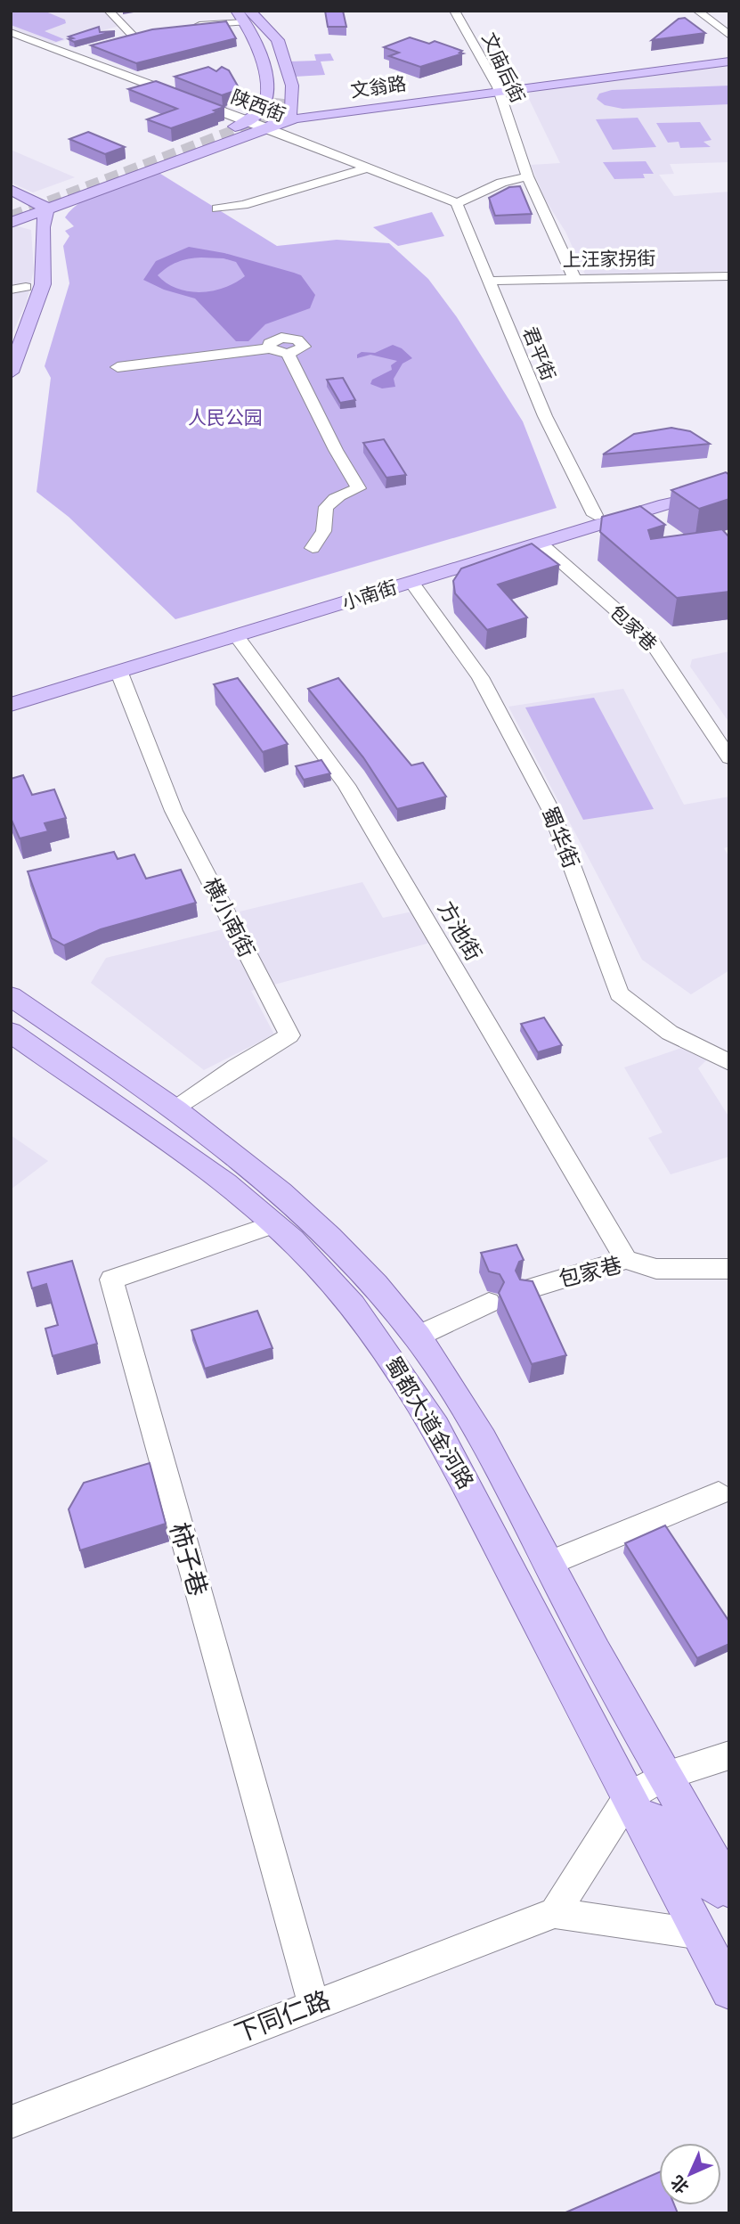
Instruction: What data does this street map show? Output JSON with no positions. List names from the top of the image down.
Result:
{
  "streets": {
    "main road": ["文翁路", "小南街", "蜀都大道金河路"],
    "street": [
      "文庙后街",
      "陕西街",
      "上汪家拐街",
      "君平街",
      "包家巷",
      "蜀华街",
      "横小南街",
      "方池街",
      "柿子巷",
      "下同仁路"
    ]
  },
  "crossings": [
    ["文庙后街", "文翁路"],
    ["文庙后街", "上汪家拐街"],
    ["文翁路", "陕西街"],
    ["陕西街", "君平街"],
    ["上汪家拐街", "君平街"],
    ["君平街", "小南街"],
    ["小南街", "包家巷"],
    ["小南街", "蜀华街"],
    ["小南街", "横小南街"],
    ["小南街", "方池街"],
    ["包家巷", "方池街"],
    ["横小南街", "蜀都大道金河路"],
    ["蜀都大道金河路", "柿子巷"],
    ["蜀都大道金河路", "下同仁路"],
    ["柿子巷", "下同仁路"]
  ],
  "parks": ["人民公园"],
  "north": "bottom left"
}
